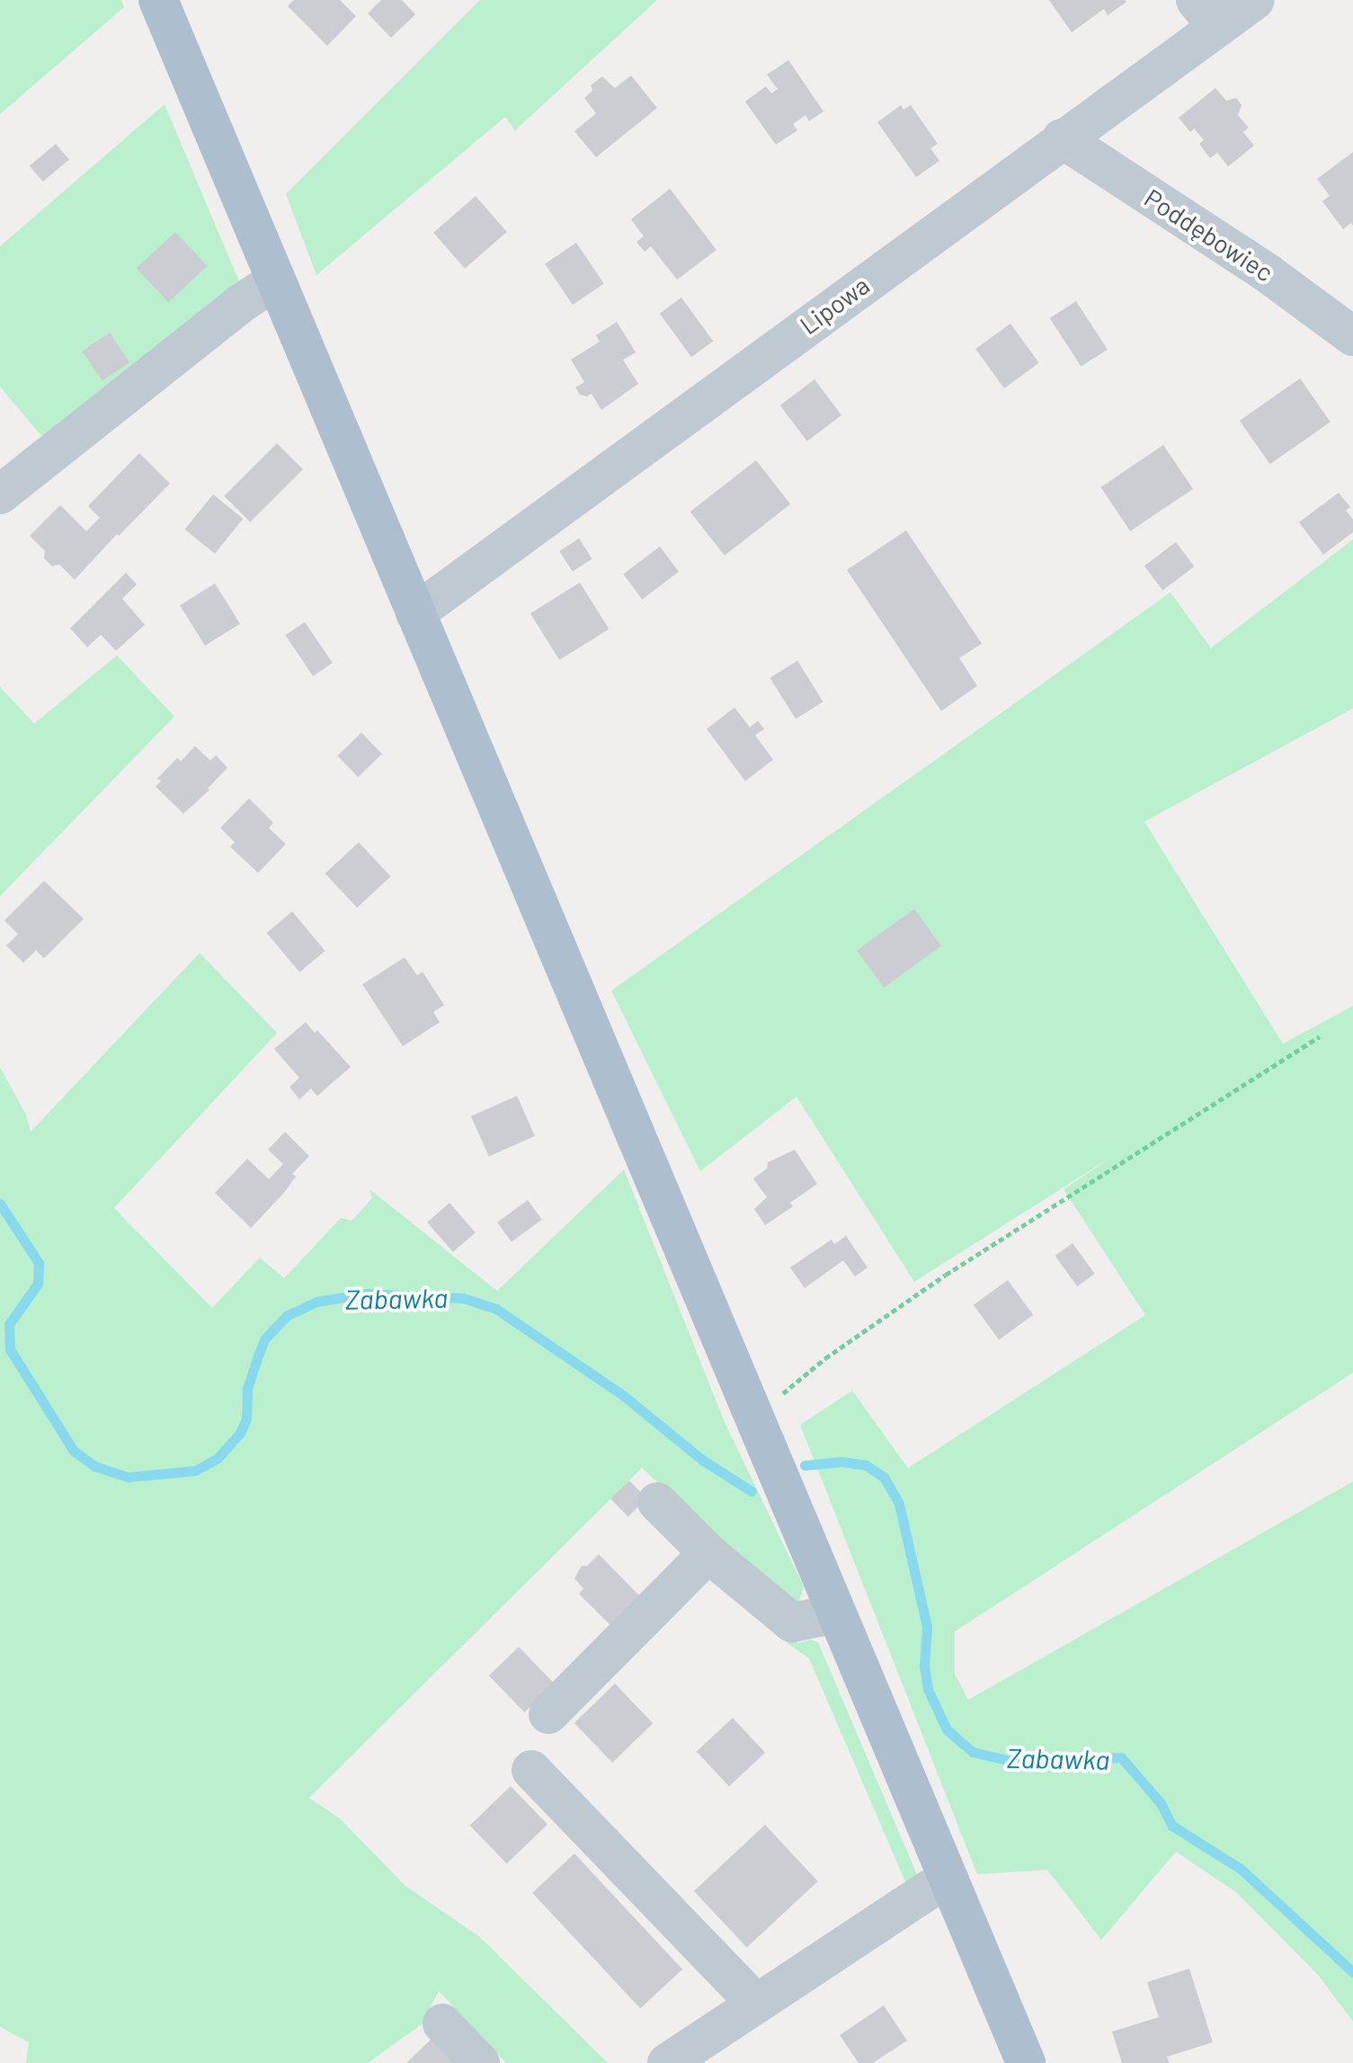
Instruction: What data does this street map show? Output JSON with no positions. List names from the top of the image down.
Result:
{
  "streets": {
    "street": ["Poddębowiec", "Lipowa"]
  },
  "crossings": [
    ["Poddębowiec", "Lipowa"]
  ],
  "water": ["Zabawka"]
}
